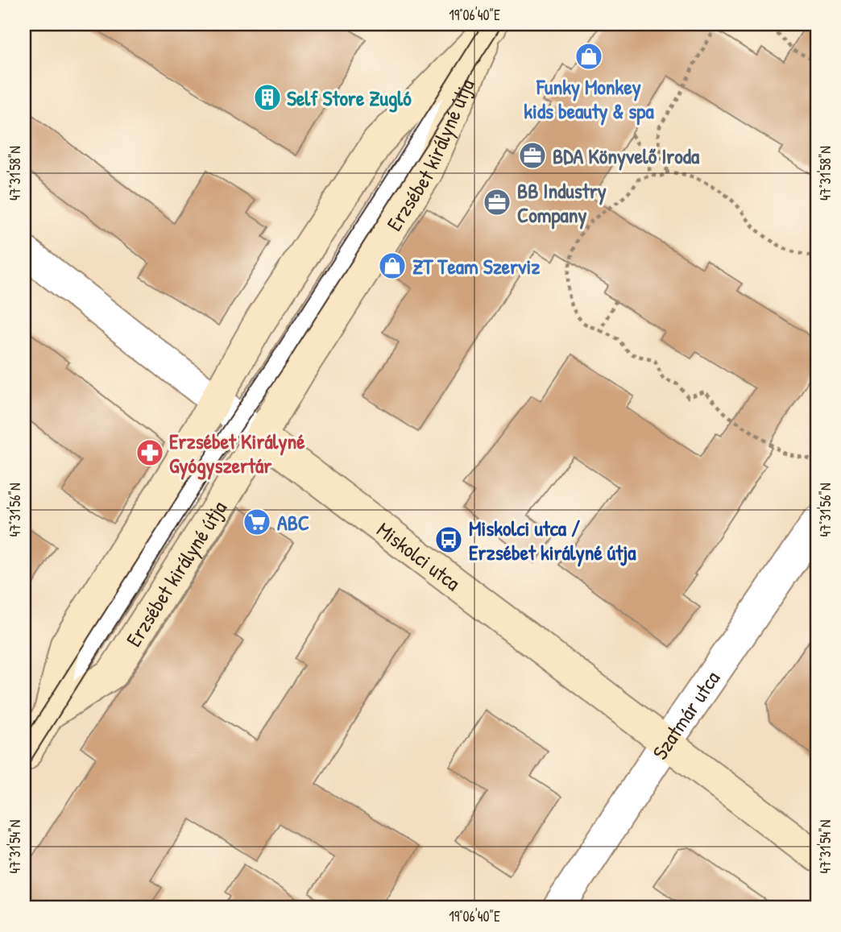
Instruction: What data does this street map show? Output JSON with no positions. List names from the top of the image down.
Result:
{
  "streets": {
    "street": ["Erzsébet királyné útja", "Miskolci utca", "Szatmár utca"]
  },
  "crossings": [
    ["Erzsébet királyné útja", "Miskolci utca"],
    ["Miskolci utca", "Szatmár utca"]
  ],
  "places": {
    "shop": ["Funky Monkey kids beauty & spa", "ZT Team Szerviz"],
    "building": ["Self Store Zugló"],
    "office": ["BDA Könyvelő Iroda", "BB Industry Company"],
    "pharmacy": ["Erzsébet Királyné Gyógyszertár"],
    "supermarket": ["ABC"],
    "bus stop": ["Miskolci utca / Erzsébet királyné útja"]
  },
  "coordinates": [
    "19°06'40\"E",
    "47°31'58\"N",
    "47°31'56\"N",
    "47°31'54\"N"
  ]
}
